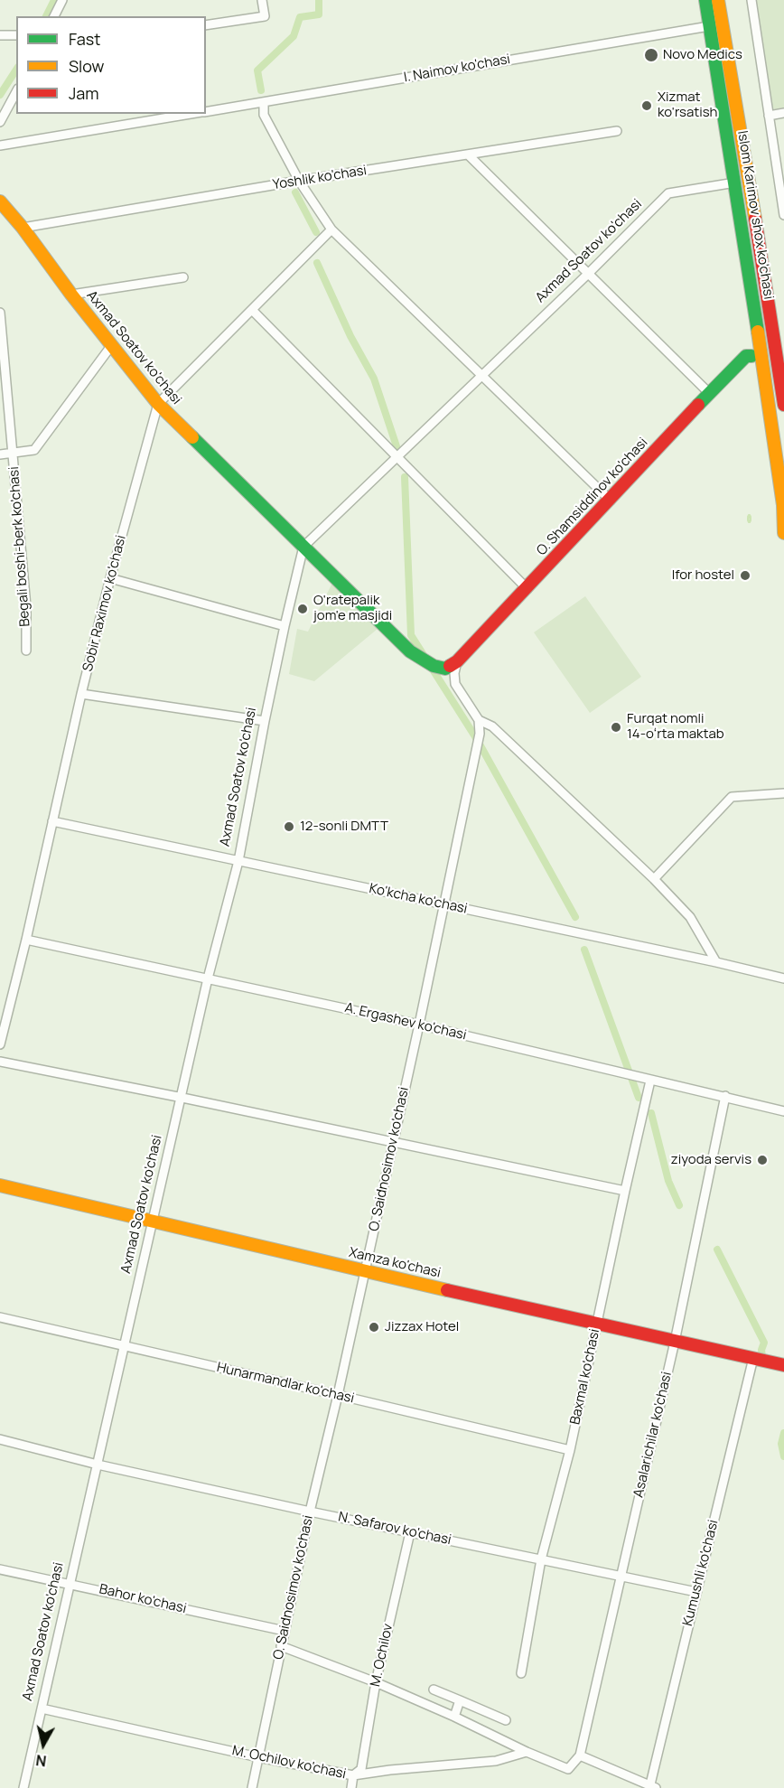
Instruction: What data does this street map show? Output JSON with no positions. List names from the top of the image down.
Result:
{
  "streets": {
    "main road": [
      "Islom Karimov shox ko'chasi",
      "Axmad Soatov ko'chasi",
      "O. Shamsiddinov ko'chasi",
      "Xamza ko'chasi"
    ],
    "street": [
      "I. Naimov ko'chasi",
      "Yoshlik ko'chasi",
      "Begali boshi-berk ko'chasi",
      "Sobir Raximov ko'chasi",
      "Ko'kcha ko'chasi",
      "A. Ergashev ko'chasi",
      "O. Saidnosimov ko'chasi",
      "Baxmal ko'chasi",
      "Hunarmandlar ko'chasi",
      "Asalarichilar ko'chasi",
      "N. Safarov ko'chasi",
      "Kumushli ko'chasi",
      "Bahor ko'chasi",
      "M. Ochilov",
      "M. Ochilov ko'chasi"
    ]
  },
  "crossings": [
    ["I. Naimov ko'chasi", "Islom Karimov shox ko'chasi"],
    ["Yoshlik ko'chasi", "Axmad Soatov ko'chasi"],
    ["Islom Karimov shox ko'chasi", "Axmad Soatov ko'chasi"],
    ["Axmad Soatov ko'chasi", "O. Shamsiddinov ko'chasi"],
    ["Axmad Soatov ko'chasi", "Sobir Raximov ko'chasi"],
    ["Axmad Soatov ko'chasi", "Ko'kcha ko'chasi"],
    ["Axmad Soatov ko'chasi", "A. Ergashev ko'chasi"],
    ["Axmad Soatov ko'chasi", "Xamza ko'chasi"],
    ["Axmad Soatov ko'chasi", "Hunarmandlar ko'chasi"],
    ["Axmad Soatov ko'chasi", "N. Safarov ko'chasi"],
    ["Axmad Soatov ko'chasi", "Bahor ko'chasi"],
    ["Axmad Soatov ko'chasi", "M. Ochilov ko'chasi"],
    ["Sobir Raximov ko'chasi", "Ko'kcha ko'chasi"],
    ["Sobir Raximov ko'chasi", "A. Ergashev ko'chasi"],
    ["Ko'kcha ko'chasi", "O. Saidnosimov ko'chasi"],
    ["A. Ergashev ko'chasi", "O. Saidnosimov ko'chasi"],
    ["A. Ergashev ko'chasi", "Baxmal ko'chasi"],
    ["A. Ergashev ko'chasi", "Asalarichilar ko'chasi"],
    ["O. Saidnosimov ko'chasi", "Xamza ko'chasi"],
    ["O. Saidnosimov ko'chasi", "Hunarmandlar ko'chasi"],
    ["O. Saidnosimov ko'chasi", "N. Safarov ko'chasi"],
    ["O. Saidnosimov ko'chasi", "Bahor ko'chasi"],
    ["O. Saidnosimov ko'chasi", "M. Ochilov ko'chasi"],
    ["Xamza ko'chasi", "Baxmal ko'chasi"],
    ["Xamza ko'chasi", "Asalarichilar ko'chasi"],
    ["Xamza ko'chasi", "Kumushli ko'chasi"],
    ["Baxmal ko'chasi", "Hunarmandlar ko'chasi"],
    ["Baxmal ko'chasi", "N. Safarov ko'chasi"],
    ["Asalarichilar ko'chasi", "N. Safarov ko'chasi"],
    ["Asalarichilar ko'chasi", "M. Ochilov ko'chasi"],
    ["N. Safarov ko'chasi", "Kumushli ko'chasi"],
    ["N. Safarov ko'chasi", "M. Ochilov"],
    ["M. Ochilov", "M. Ochilov ko'chasi"]
  ],
  "places": [
    "Novo Medics",
    "Xizmat ko'rsatish",
    "Ifor hostel",
    "O'ratepalik jom'e masjidi",
    "Furqat nomli 14-oʻrta maktab",
    "12-sonli DMTT",
    "ziyoda servis",
    "Jizzax Hotel"
  ],
  "legend": ["Fast", "Slow", "Jam"],
  "north": "bottom"
}
